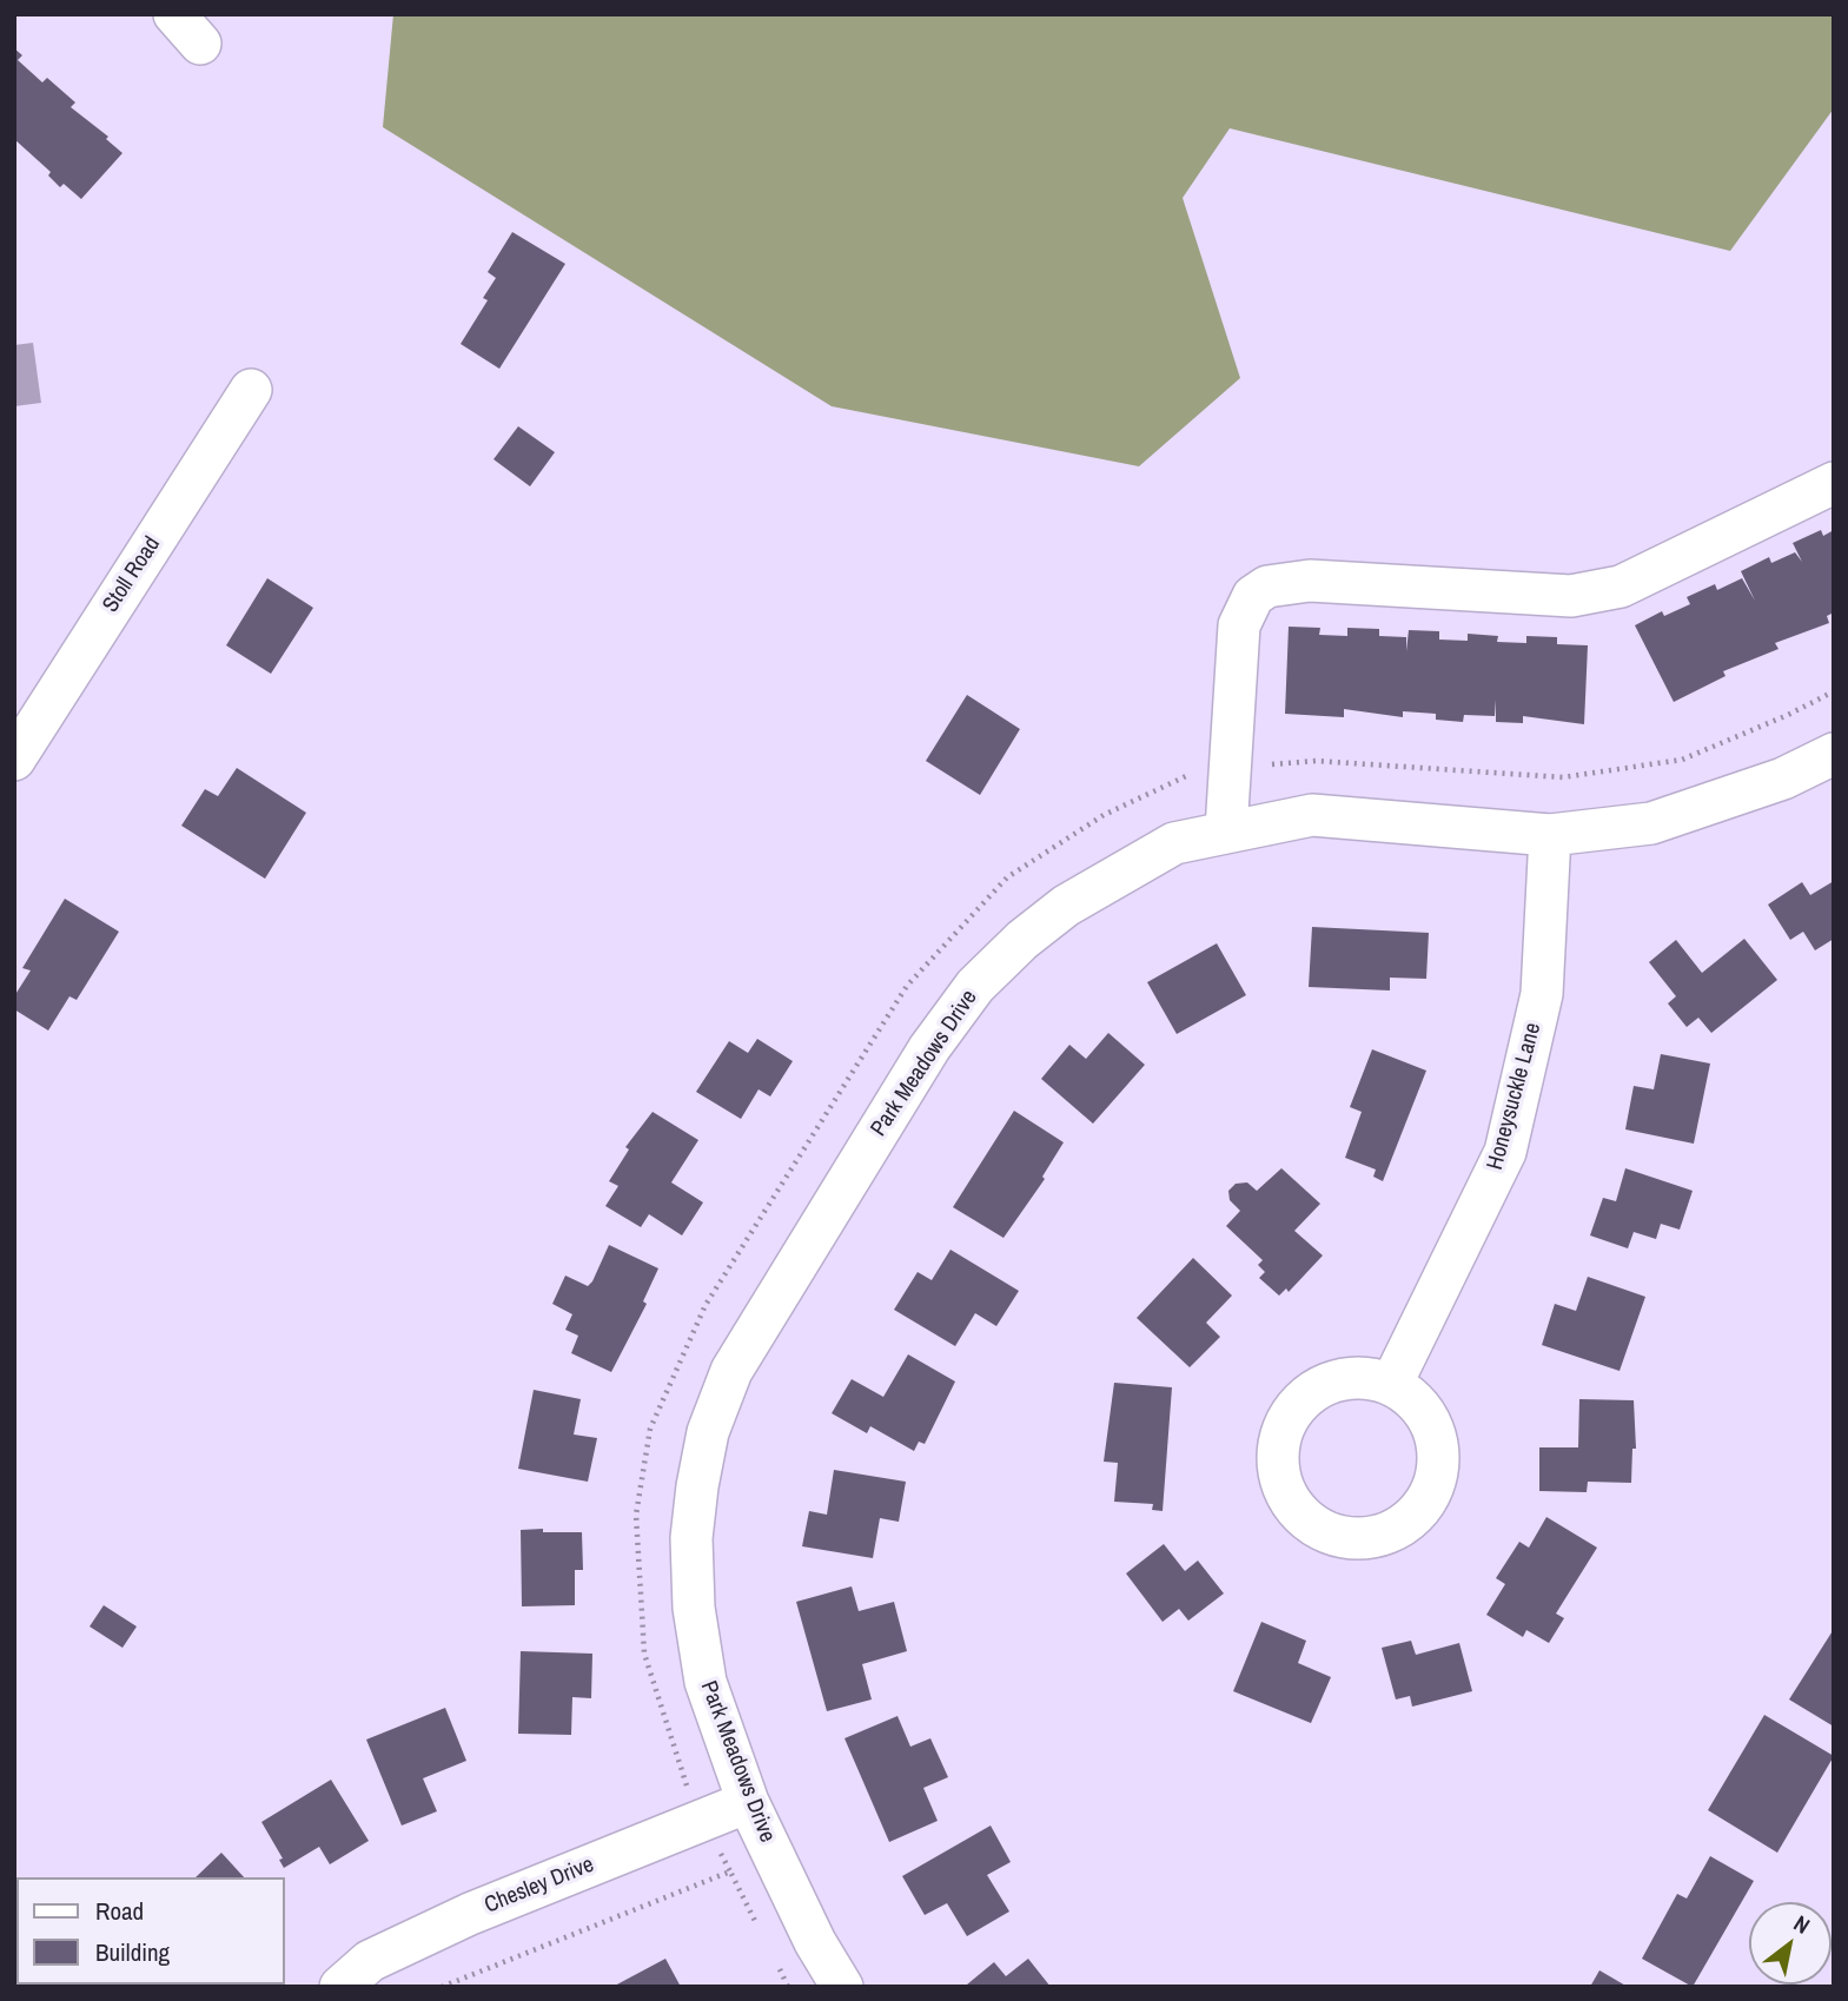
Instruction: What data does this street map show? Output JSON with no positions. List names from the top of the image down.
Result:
{
  "streets": {
    "street": [
      "Stoll Road",
      "Park Meadows Drive",
      "Honeysuckle Lane",
      "Chesley Drive"
    ]
  },
  "crossings": [
    ["Park Meadows Drive", "Honeysuckle Lane"],
    ["Park Meadows Drive", "Chesley Drive"]
  ],
  "legend": ["Road", "Building"],
  "north": "top right"
}
